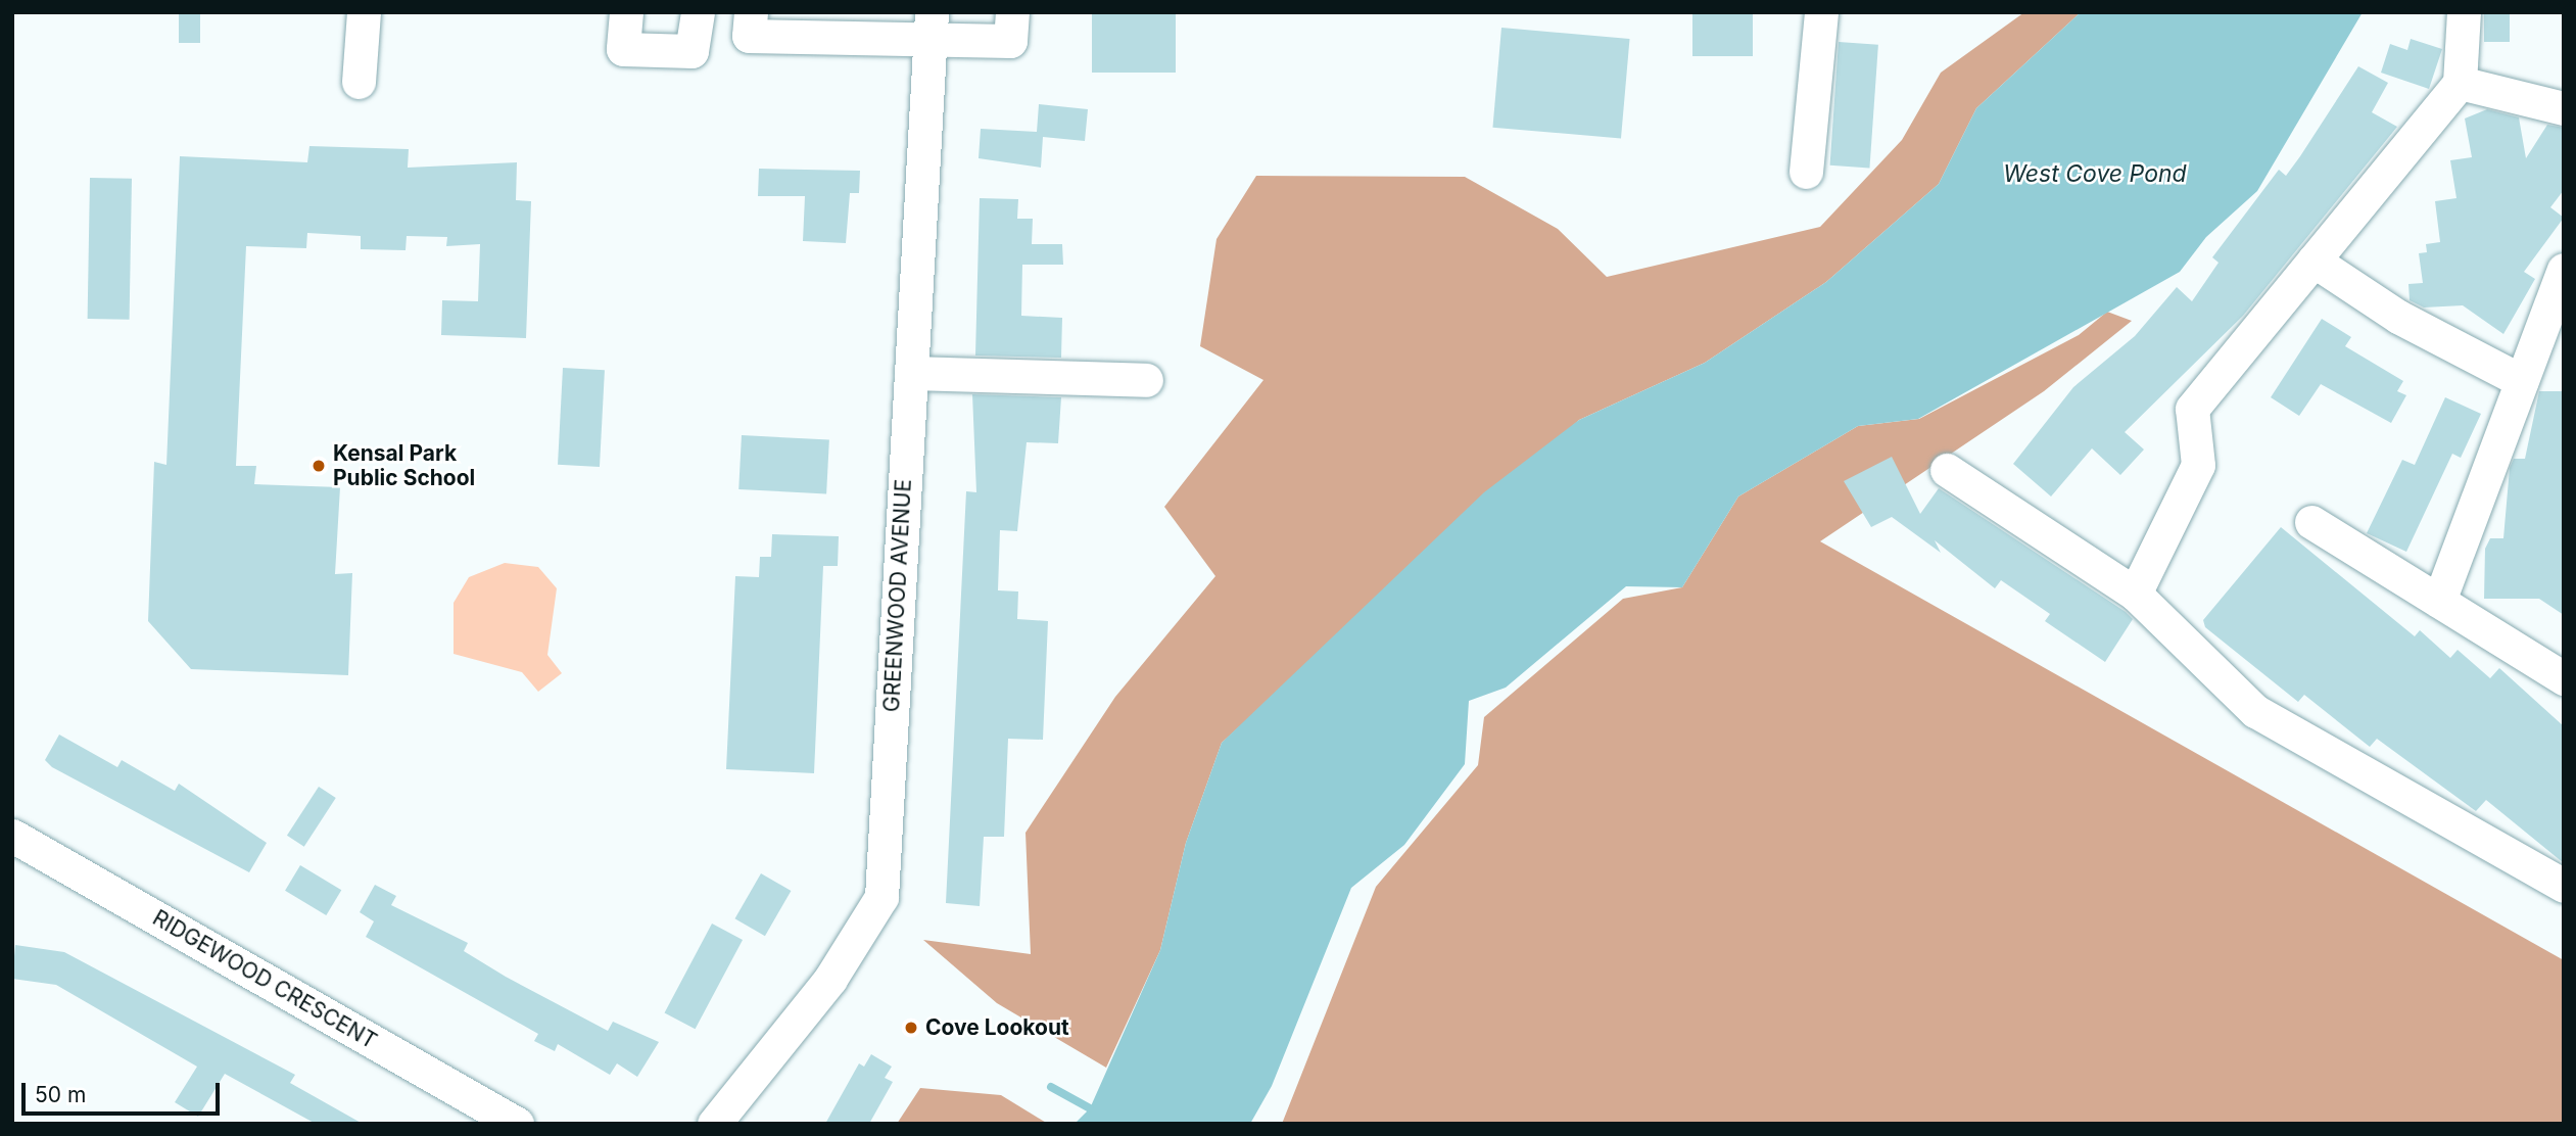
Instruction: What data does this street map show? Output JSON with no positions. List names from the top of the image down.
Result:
{
  "streets": {
    "street": ["GREENWOOD AVENUE", "RIDGEWOOD CRESCENT"]
  },
  "water": ["West Cove Pond"],
  "places": ["Kensal Park Public School", "Cove Lookout"],
  "scale_bar": "50 m"
}
